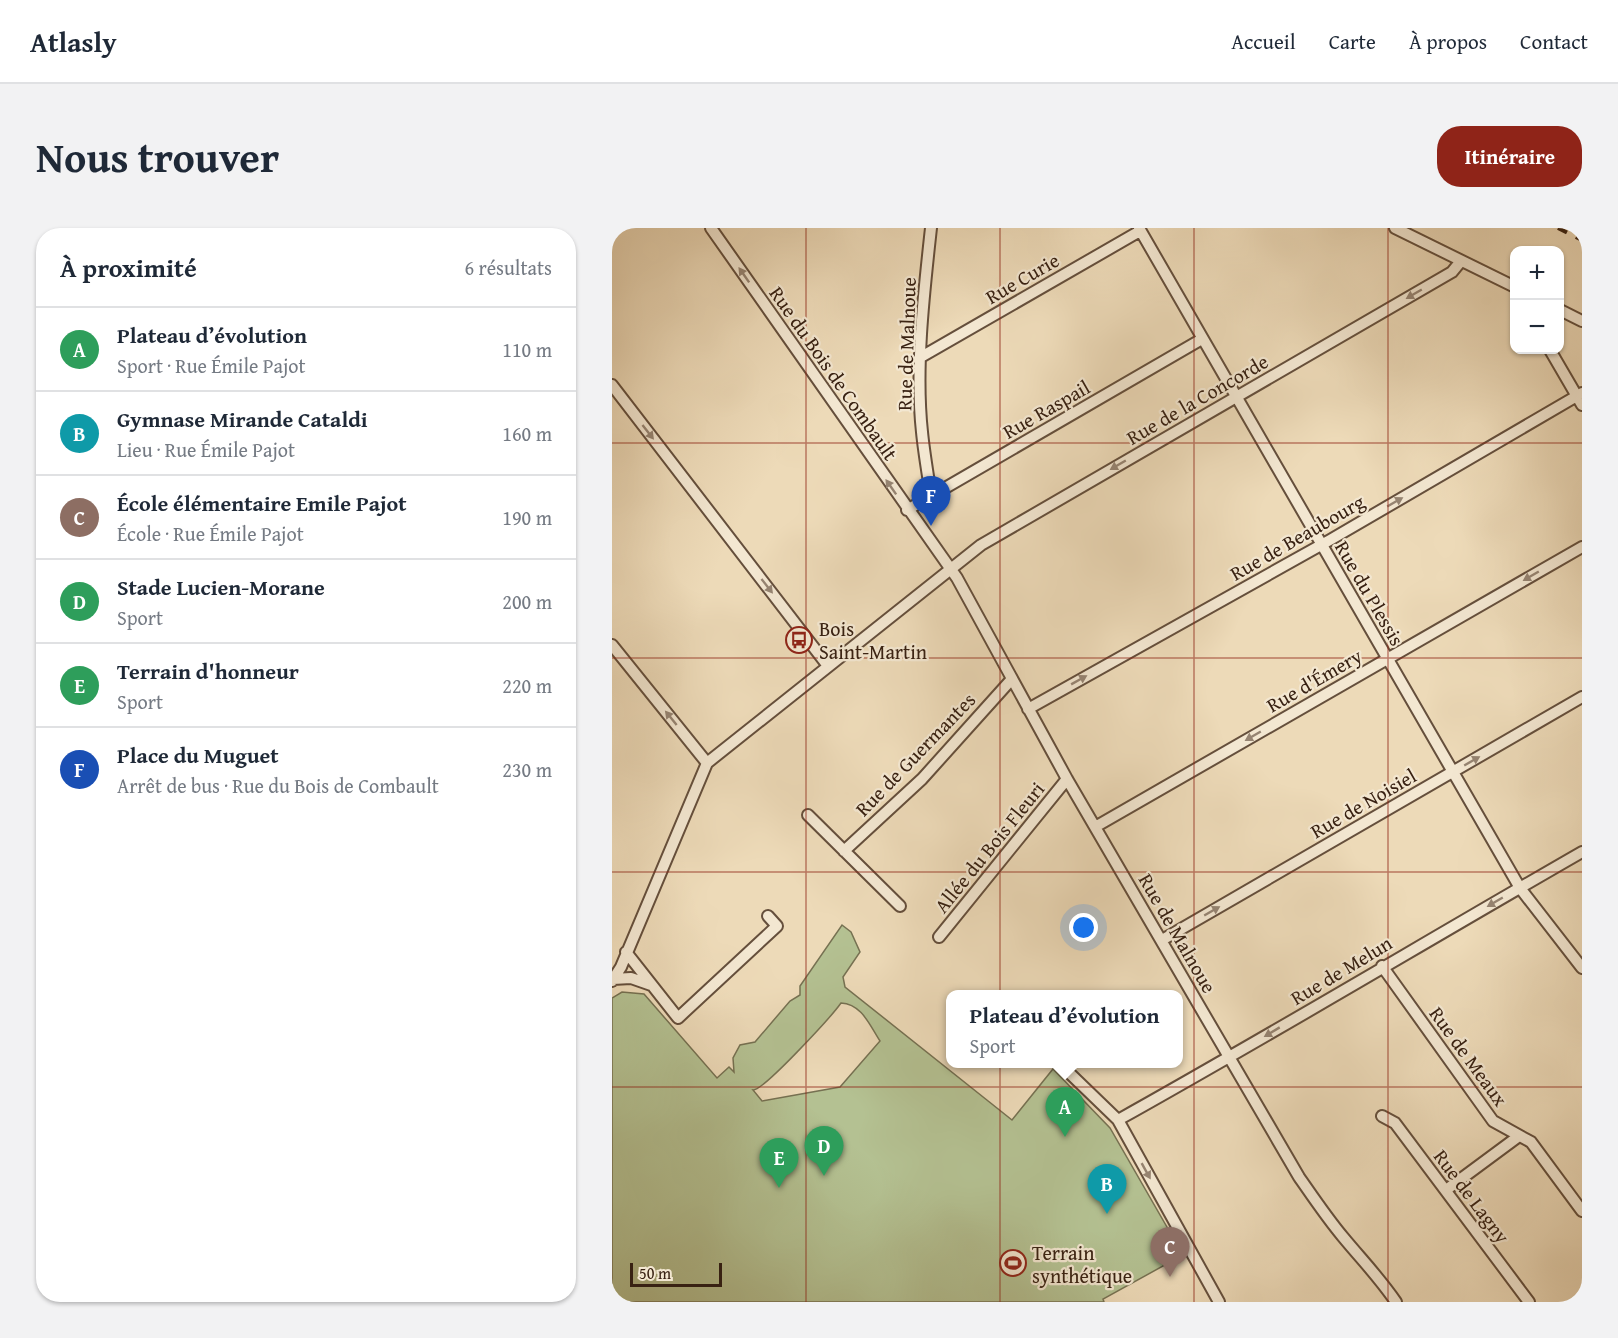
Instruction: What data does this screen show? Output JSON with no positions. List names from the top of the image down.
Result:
{
  "streets": {
    "street": [
      "Rue Curie",
      "Rue de Malnoue",
      "Rue du Bois de Combault",
      "Rue de la Concorde",
      "Rue Raspail",
      "Rue de Beaubourg",
      "Rue du Plessis",
      "Rue d'Émery",
      "Rue de Guermantes",
      "Rue de Noisiel",
      "Allée du Bois Fleuri",
      "Rue de Melun",
      "Rue de Meaux",
      "Rue de Lagny"
    ]
  },
  "crossings": [
    ["Rue Curie", "Rue de Malnoue"],
    ["Rue Curie", "Rue du Plessis"],
    ["Rue de Malnoue", "Rue du Bois de Combault"],
    ["Rue de Malnoue", "Rue de la Concorde"],
    ["Rue de Malnoue", "Rue Raspail"],
    ["Rue de Malnoue", "Rue de Beaubourg"],
    ["Rue de Malnoue", "Rue d'Émery"],
    ["Rue de Malnoue", "Rue de Guermantes"],
    ["Rue de Malnoue", "Rue de Noisiel"],
    ["Rue de Malnoue", "Allée du Bois Fleuri"],
    ["Rue de Malnoue", "Rue de Melun"],
    ["Rue du Bois de Combault", "Rue de la Concorde"],
    ["Rue du Bois de Combault", "Rue Raspail"],
    ["Rue de la Concorde", "Rue du Plessis"],
    ["Rue Raspail", "Rue du Plessis"],
    ["Rue de Beaubourg", "Rue du Plessis"],
    ["Rue du Plessis", "Rue d'Émery"],
    ["Rue du Plessis", "Rue de Noisiel"],
    ["Rue du Plessis", "Rue de Melun"],
    ["Rue de Melun", "Rue de Meaux"]
  ],
  "one_way": [
    "Rue du Bois de Combault",
    "Rue de la Concorde",
    "Rue de Beaubourg",
    "Rue d'Émery",
    "Rue de Noisiel",
    "Rue de Melun"
  ],
  "places": {
    "bus stop": ["Bois Saint-Martin"],
    "sports": ["Terrain synthétique"]
  },
  "scale_bar": "50 m",
  "page": {
    "header": "Atlasly",
    "nav": [
      "Accueil",
      "Carte",
      "À propos",
      "Contact"
    ],
    "title": "Nous trouver",
    "buttons": "Itinéraire",
    "heading": ["À proximité", "6 résultats"],
    "map_buttons": ["+", "−"],
    "list": [
      {
        "mark": "A",
        "name": "Plateau d’évolution",
        "note": "Sport · Rue Émile Pajot",
        "value": "110 m"
      },
      {
        "mark": "B",
        "name": "Gymnase Mirande Cataldi",
        "note": "Lieu · Rue Émile Pajot",
        "value": "160 m"
      },
      {
        "mark": "C",
        "name": "École élémentaire Emile Pajot",
        "note": "École · Rue Émile Pajot",
        "value": "190 m"
      },
      {
        "mark": "D",
        "name": "Stade Lucien-Morane",
        "note": "Sport",
        "value": "200 m"
      },
      {
        "mark": "E",
        "name": "Terrain d'honneur",
        "note": "Sport",
        "value": "220 m"
      },
      {
        "mark": "F",
        "name": "Place du Muguet",
        "note": "Arrêt de bus · Rue du Bois de Combault",
        "value": "230 m"
      }
    ],
    "pins": [
      "F",
      "A",
      "D",
      "E",
      "B",
      "C"
    ],
    "popup": ["Plateau d’évolution", "Sport"],
    "scale": "50 m"
  }
}
